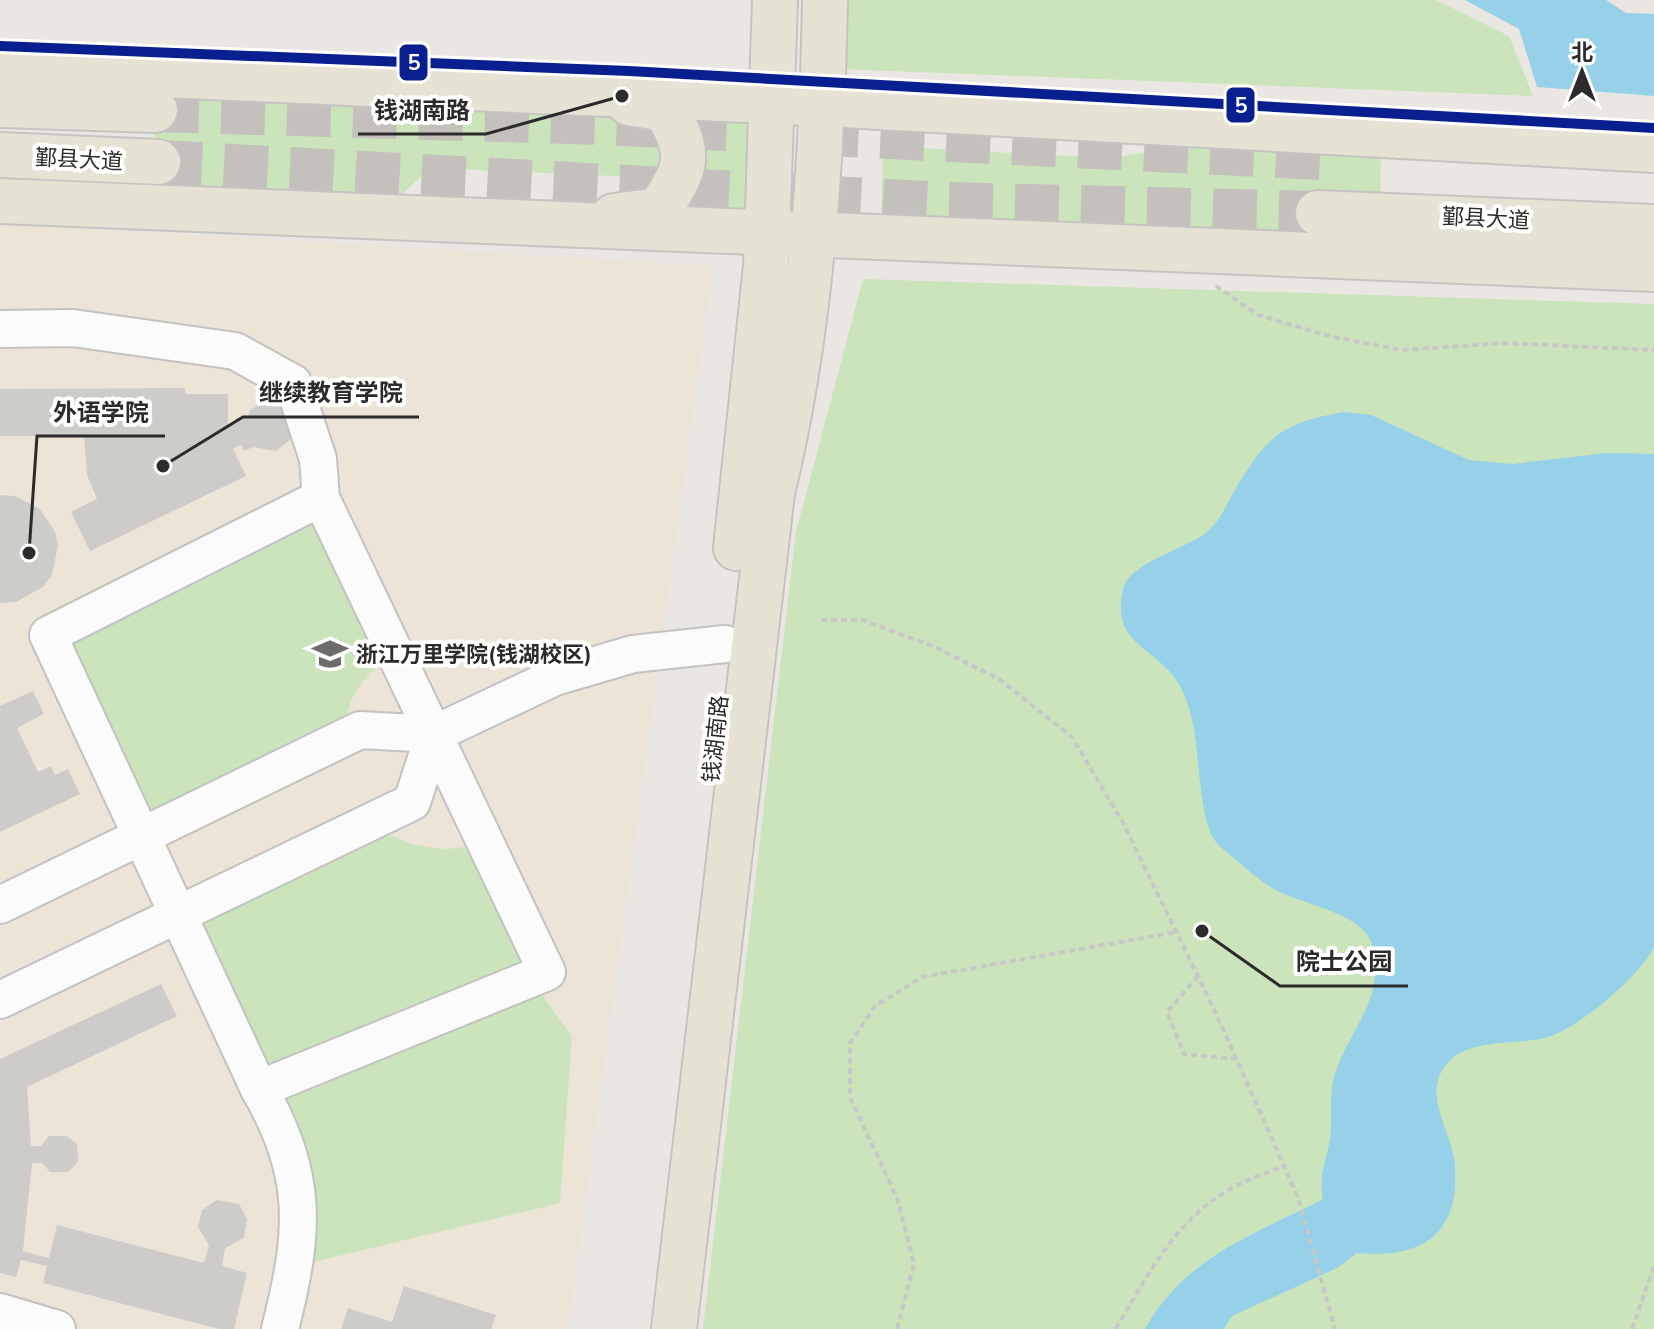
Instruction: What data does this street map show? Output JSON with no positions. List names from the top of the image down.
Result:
{
  "streets": {
    "main road": ["鄞县大道", "钱湖南路"]
  },
  "places": {
    "other": [
      "钱湖南路",
      "继续教育学院",
      "外语学院",
      "院士公园"
    ],
    "school or university": ["浙江万里学院(钱湖校区)"]
  },
  "lines": ["transit line 5"],
  "north": "top"
}
